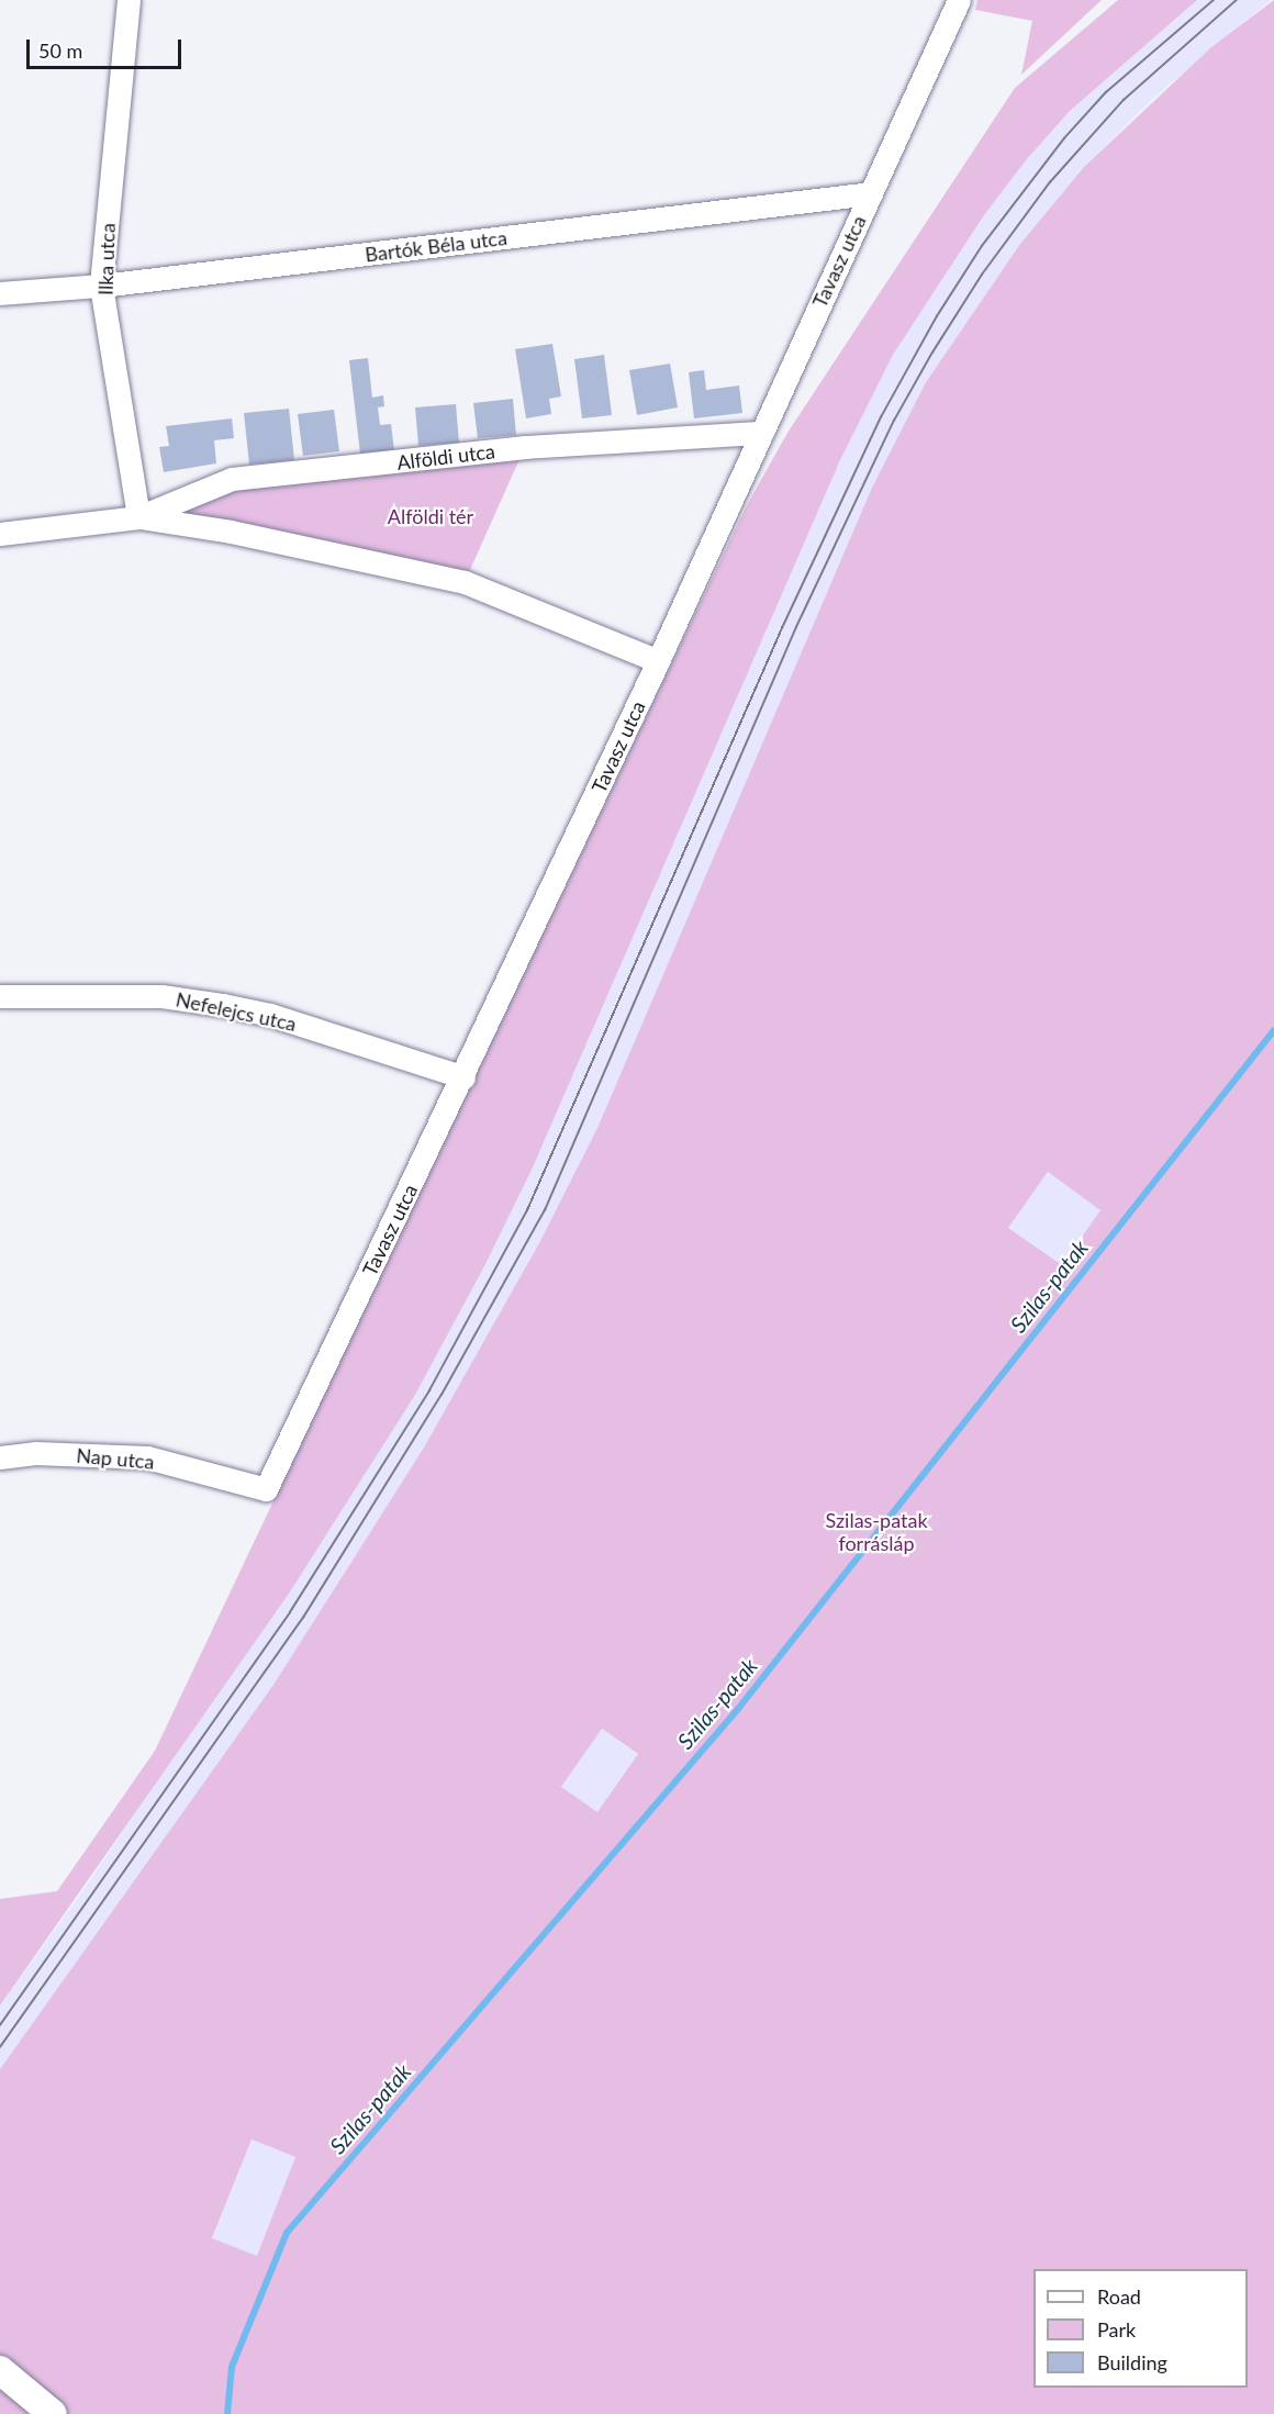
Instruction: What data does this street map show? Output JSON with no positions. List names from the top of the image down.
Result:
{
  "streets": {
    "street": [
      "Bartók Béla utca",
      "Ilka utca",
      "Tavasz utca",
      "Alföldi utca",
      "Nefelejcs utca",
      "Nap utca"
    ]
  },
  "crossings": [
    ["Bartók Béla utca", "Ilka utca"],
    ["Bartók Béla utca", "Tavasz utca"],
    ["Ilka utca", "Alföldi utca"],
    ["Tavasz utca", "Alföldi utca"],
    ["Tavasz utca", "Nefelejcs utca"],
    ["Tavasz utca", "Nap utca"]
  ],
  "water": ["Szilas-patak"],
  "parks": ["Alföldi tér", "Szilas-patak forrásláp"],
  "legend": ["Road", "Park", "Building"],
  "scale_bar": "50 m"
}
